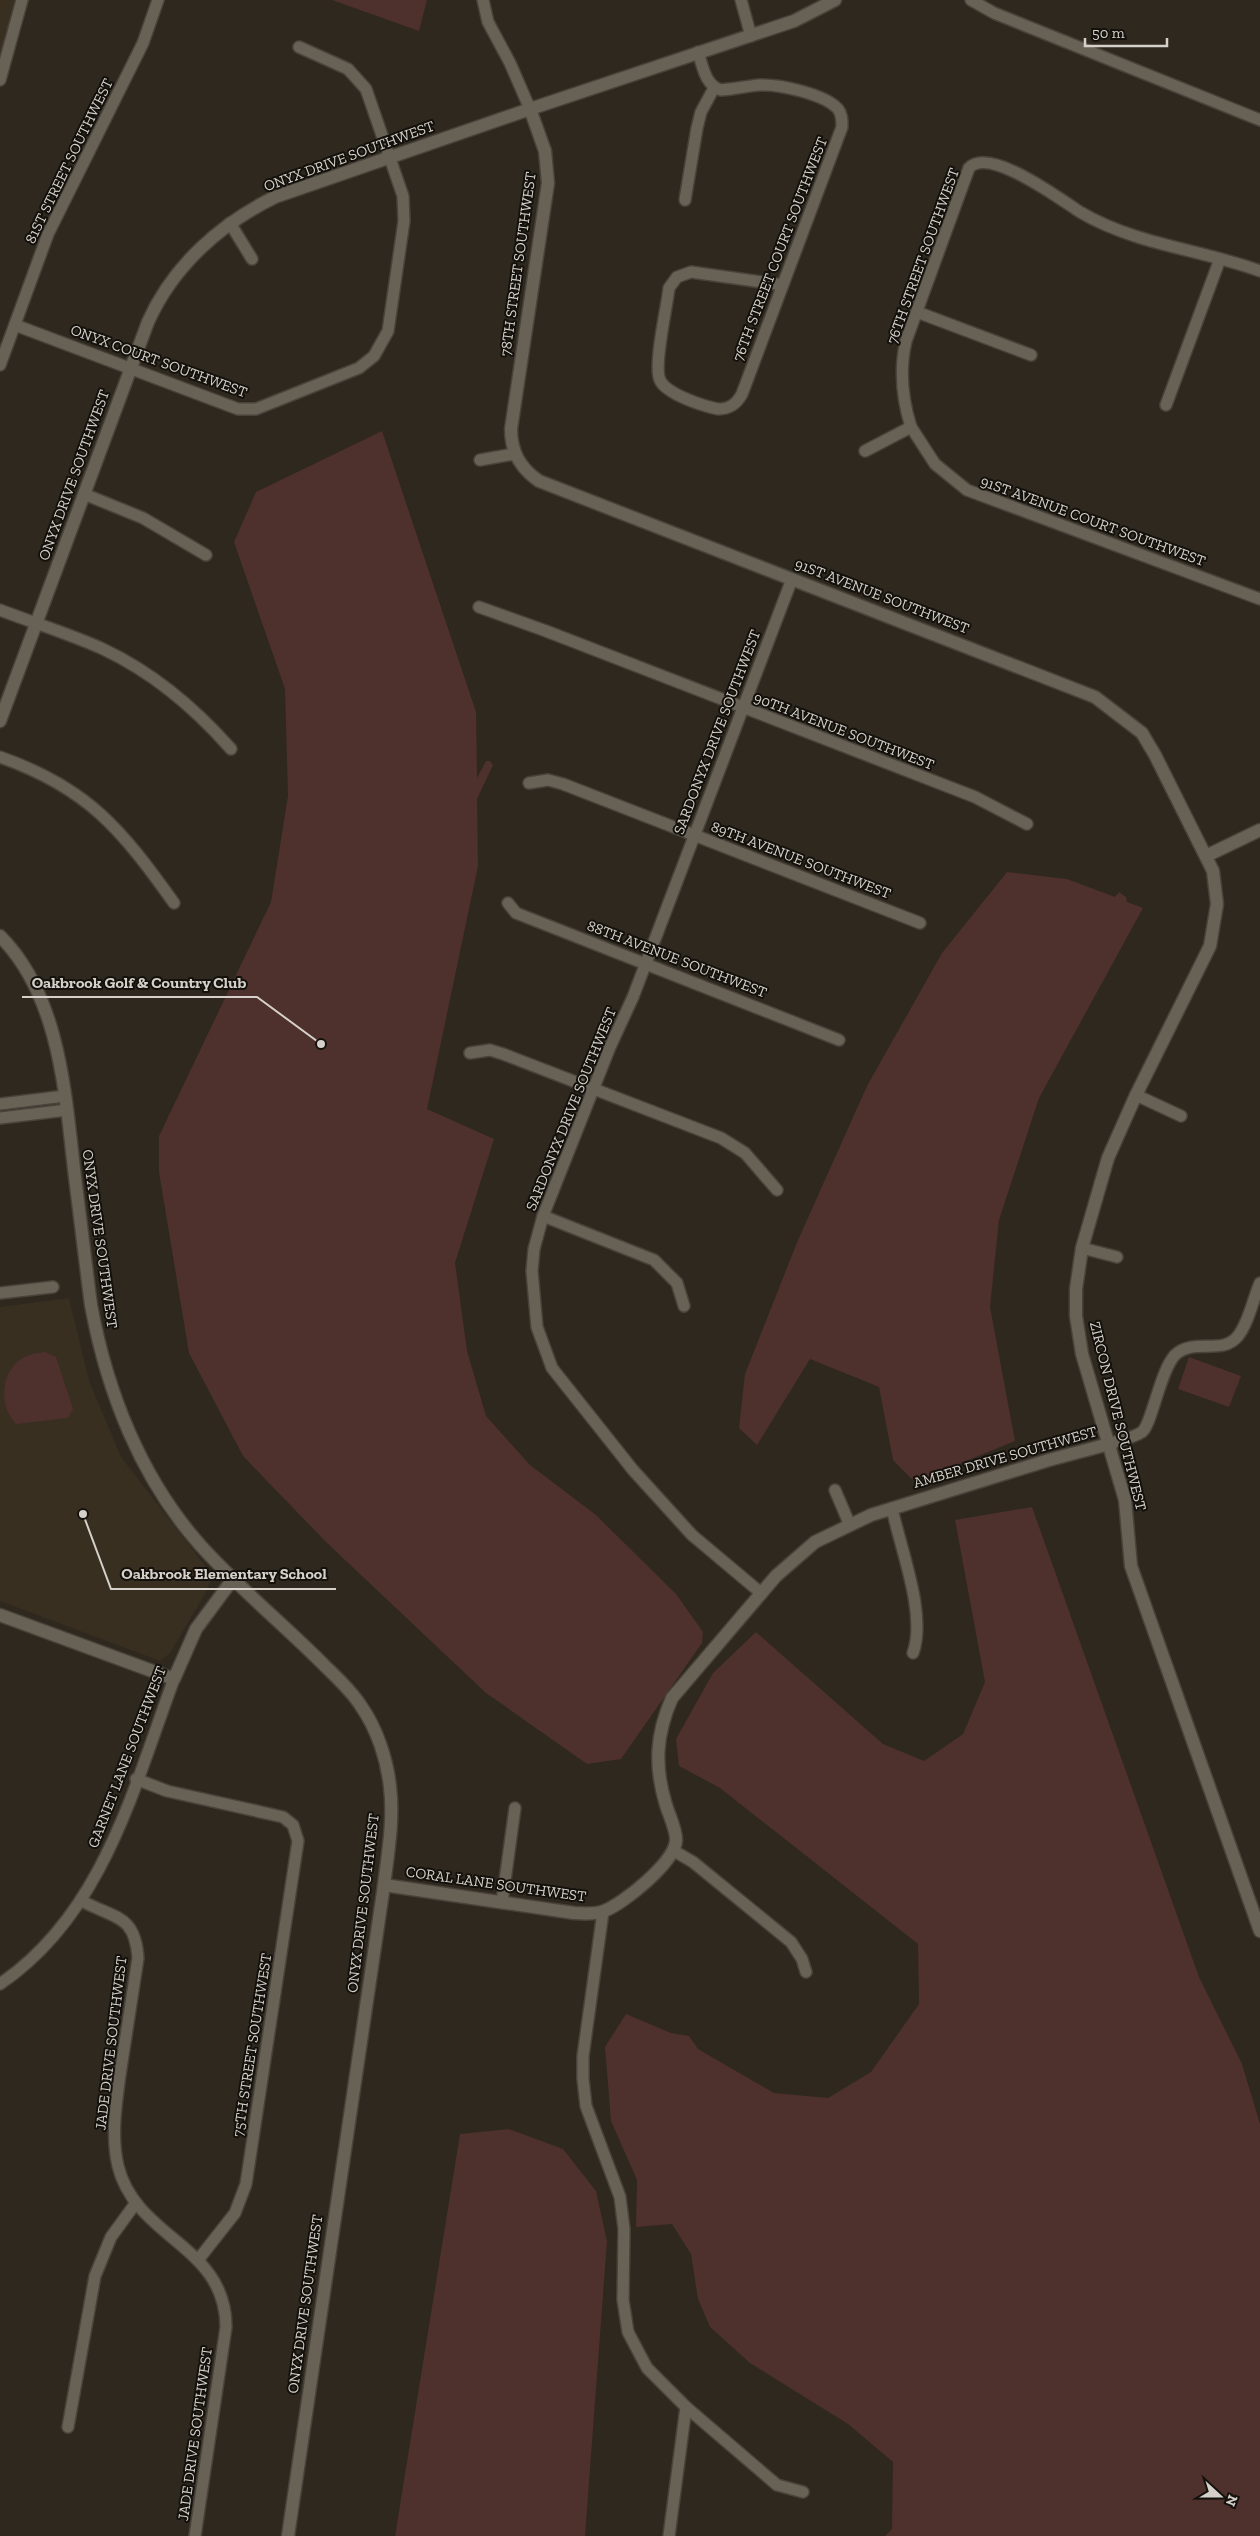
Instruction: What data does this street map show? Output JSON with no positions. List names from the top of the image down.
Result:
{
  "streets": {
    "street": [
      "ONYX DRIVE SOUTHWEST",
      "81ST STREET SOUTHWEST",
      "76TH STREET COURT SOUTHWEST",
      "76TH STREET SOUTHWEST",
      "78TH STREET SOUTHWEST",
      "ONYX COURT SOUTHWEST",
      "91ST AVENUE COURT SOUTHWEST",
      "91ST AVENUE SOUTHWEST",
      "90TH AVENUE SOUTHWEST",
      "SARDONYX DRIVE SOUTHWEST",
      "89TH AVENUE SOUTHWEST",
      "88TH AVENUE SOUTHWEST",
      "ZIRCON DRIVE SOUTHWEST",
      "AMBER DRIVE SOUTHWEST",
      "GARNET LANE SOUTHWEST",
      "CORAL LANE SOUTHWEST",
      "JADE DRIVE SOUTHWEST",
      "75TH STREET SOUTHWEST"
    ]
  },
  "crossings": [
    ["ONYX DRIVE SOUTHWEST", "78TH STREET SOUTHWEST"],
    ["ONYX DRIVE SOUTHWEST", "ONYX COURT SOUTHWEST"],
    ["ONYX DRIVE SOUTHWEST", "GARNET LANE SOUTHWEST"],
    ["ONYX DRIVE SOUTHWEST", "CORAL LANE SOUTHWEST"],
    ["81ST STREET SOUTHWEST", "ONYX COURT SOUTHWEST"],
    ["76TH STREET SOUTHWEST", "91ST AVENUE COURT SOUTHWEST"],
    ["78TH STREET SOUTHWEST", "91ST AVENUE SOUTHWEST"],
    ["91ST AVENUE SOUTHWEST", "SARDONYX DRIVE SOUTHWEST"],
    ["91ST AVENUE SOUTHWEST", "ZIRCON DRIVE SOUTHWEST"],
    ["90TH AVENUE SOUTHWEST", "SARDONYX DRIVE SOUTHWEST"],
    ["SARDONYX DRIVE SOUTHWEST", "89TH AVENUE SOUTHWEST"],
    ["SARDONYX DRIVE SOUTHWEST", "88TH AVENUE SOUTHWEST"],
    ["SARDONYX DRIVE SOUTHWEST", "AMBER DRIVE SOUTHWEST"],
    ["ZIRCON DRIVE SOUTHWEST", "AMBER DRIVE SOUTHWEST"],
    ["GARNET LANE SOUTHWEST", "JADE DRIVE SOUTHWEST"],
    ["GARNET LANE SOUTHWEST", "75TH STREET SOUTHWEST"],
    ["JADE DRIVE SOUTHWEST", "75TH STREET SOUTHWEST"]
  ],
  "places": ["Oakbrook Golf & Country Club", "Oakbrook Elementary School"],
  "scale_bar": "50 m",
  "north": "right"
}
